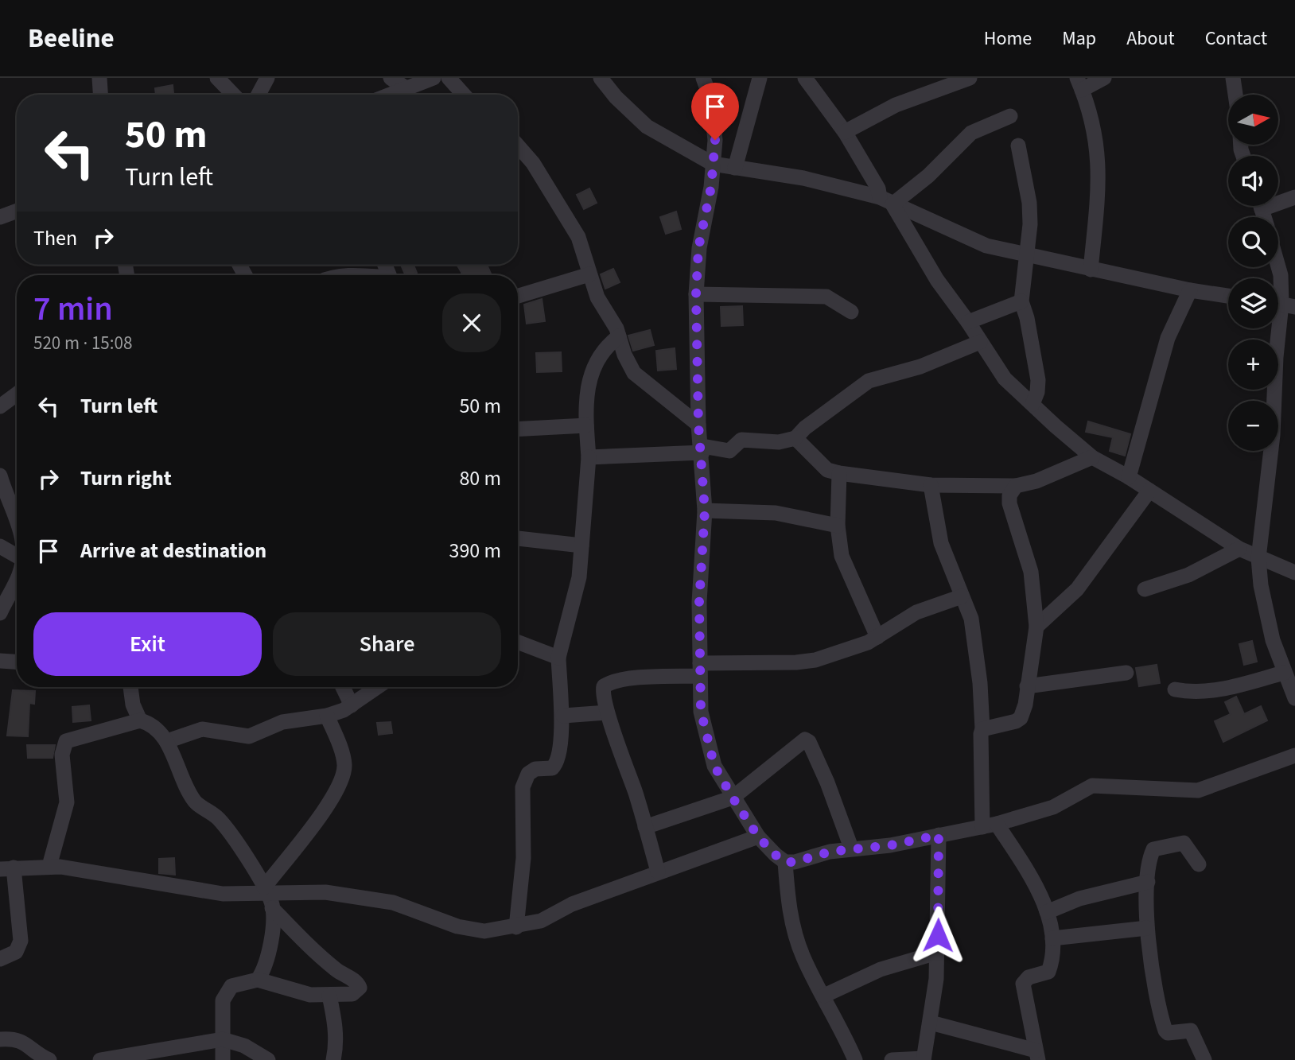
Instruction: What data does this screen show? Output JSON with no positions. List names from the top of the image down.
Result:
{
  "north": "right",
  "page": {
    "header": "Beeline",
    "nav": [
      "Home",
      "Map",
      "About",
      "Contact"
    ],
    "map_buttons": ["+", "−"],
    "turn": ["50 m", "Turn left"],
    "then": "Then",
    "heading": ["7 min", "520 m · 15:08"],
    "list": [
      {
        "name": "Turn left",
        "value": "50 m"
      },
      {
        "name": "Turn right",
        "value": "80 m"
      },
      {
        "name": "Arrive at destination",
        "value": "390 m"
      }
    ],
    "buttons": ["Exit", "Share"]
  }
}
